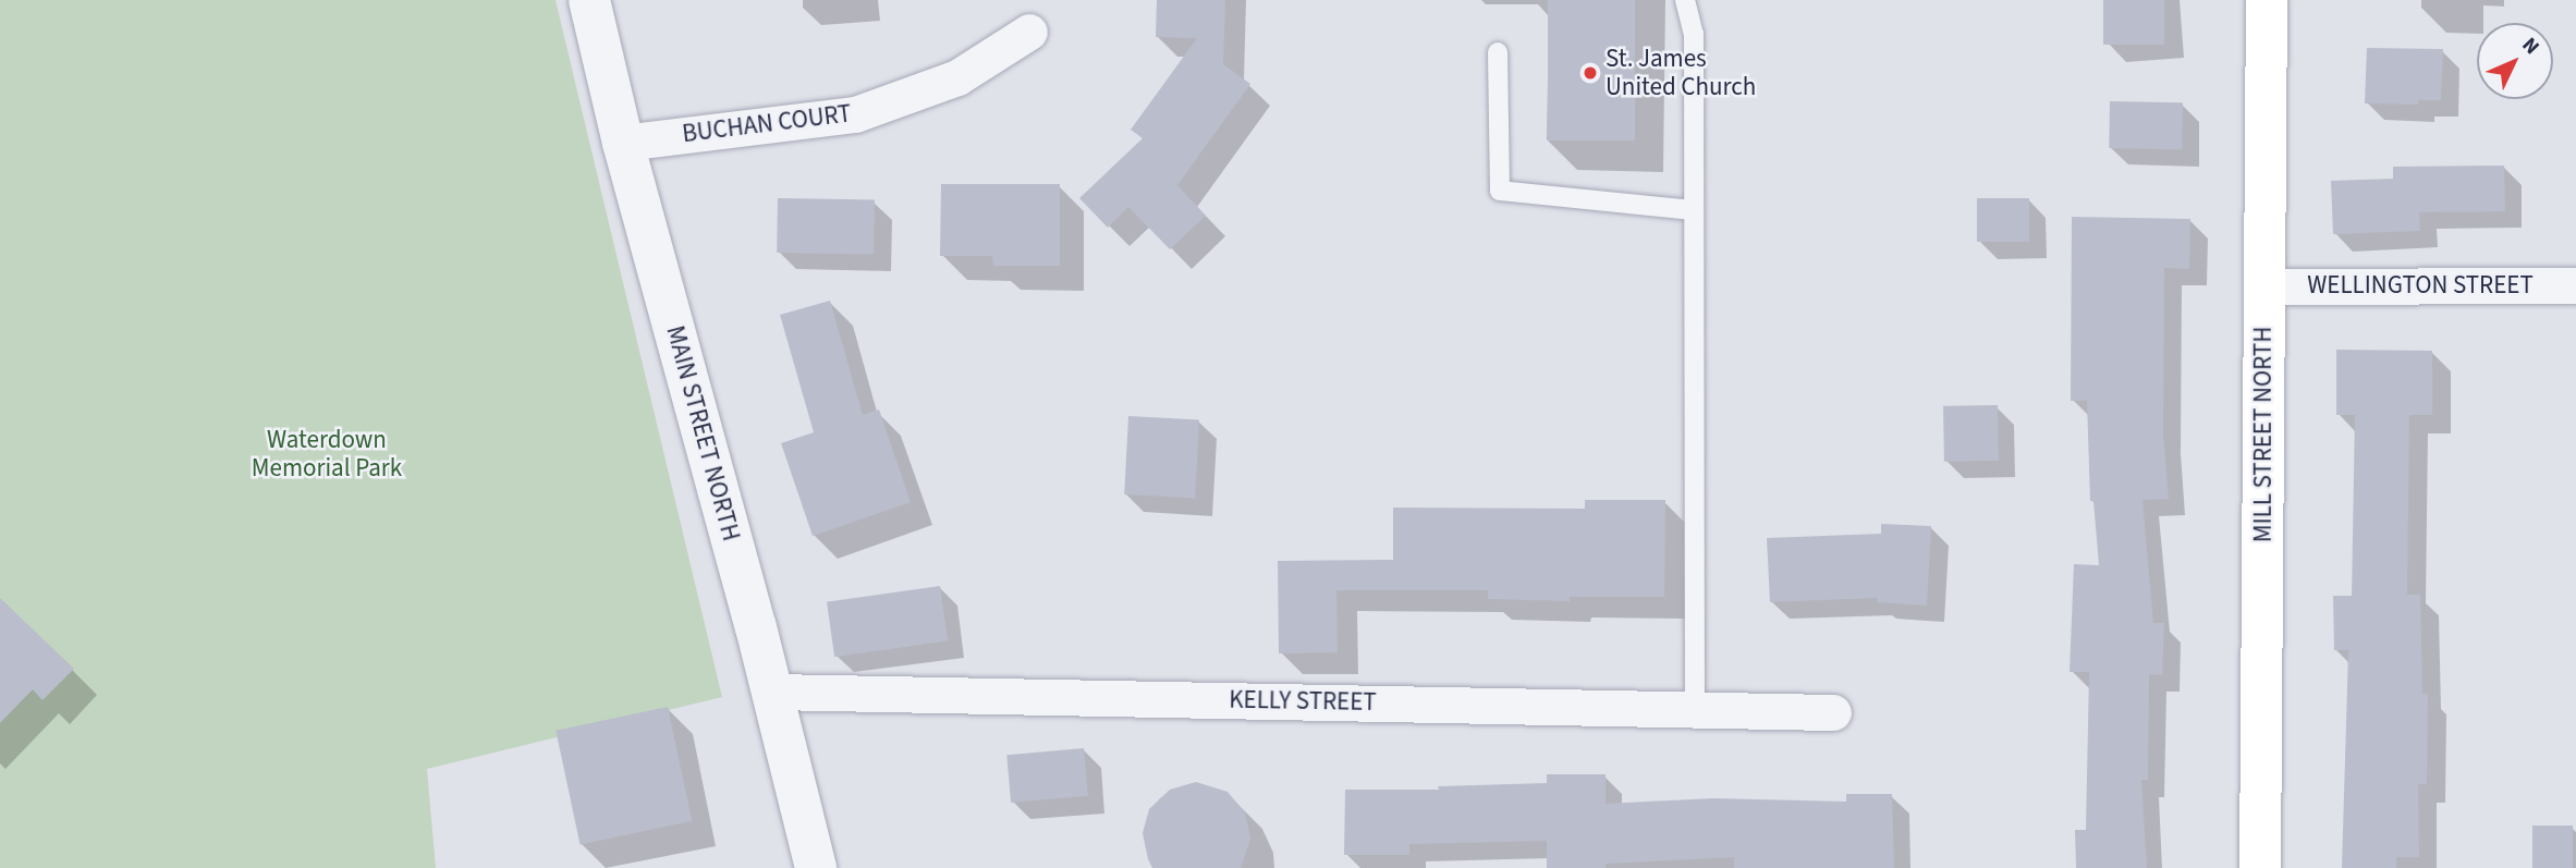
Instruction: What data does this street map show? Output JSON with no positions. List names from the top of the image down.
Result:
{
  "streets": {
    "main road": ["MILL STREET NORTH"],
    "street": [
      "BUCHAN COURT",
      "WELLINGTON STREET",
      "MAIN STREET NORTH",
      "KELLY STREET"
    ]
  },
  "crossings": [
    ["BUCHAN COURT", "MAIN STREET NORTH"],
    ["WELLINGTON STREET", "MILL STREET NORTH"],
    ["MAIN STREET NORTH", "KELLY STREET"]
  ],
  "parks": ["Waterdown Memorial Park"],
  "places": ["St. James United Church"],
  "north": "top right"
}
